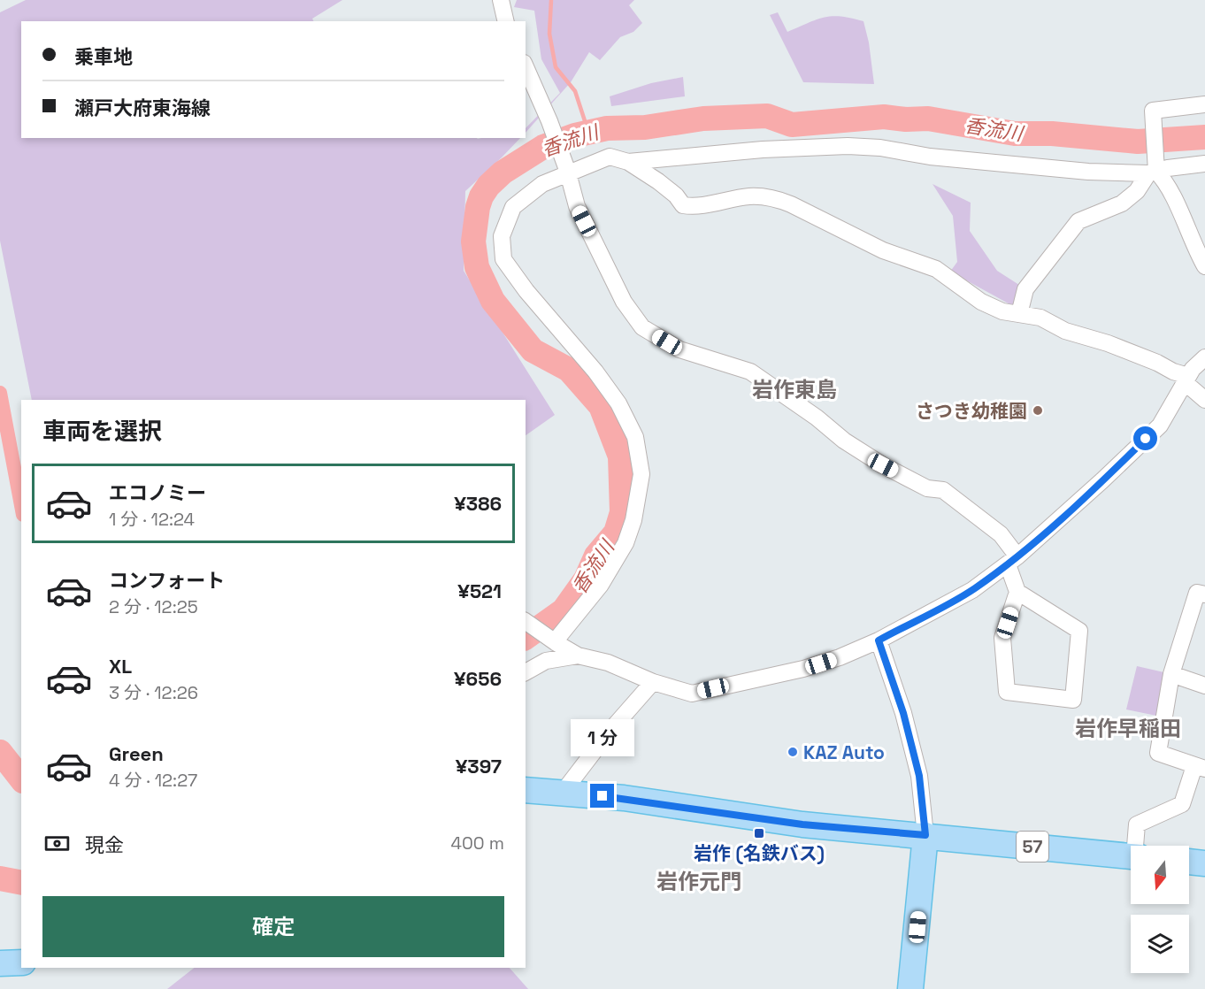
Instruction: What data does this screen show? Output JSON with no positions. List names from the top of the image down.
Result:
{
  "streets": {
    "main road": ["57"]
  },
  "districts": ["岩作東島", "岩作早稲田", "岩作元門"],
  "water": ["香流川"],
  "places": {
    "other": ["さつき幼稚園", "KAZ Auto"],
    "transit": ["岩作 (名鉄バス)"]
  },
  "north": "bottom",
  "page": {
    "banner": ["乗車地", "瀬戸大府東海線"],
    "heading": "車両を選択",
    "list": [
      {
        "name": "エコノミー",
        "note": "1 分 · 12:24",
        "value": "¥386"
      },
      {
        "name": "コンフォート",
        "note": "2 分 · 12:25",
        "value": "¥521"
      },
      {
        "name": "XL",
        "note": "3 分 · 12:26",
        "value": "¥656"
      },
      {
        "name": "Green",
        "note": "4 分 · 12:27",
        "value": "¥397"
      }
    ],
    "bubble": "1 分",
    "pay": ["現金", "400 m"],
    "buttons": "確定"
  }
}
